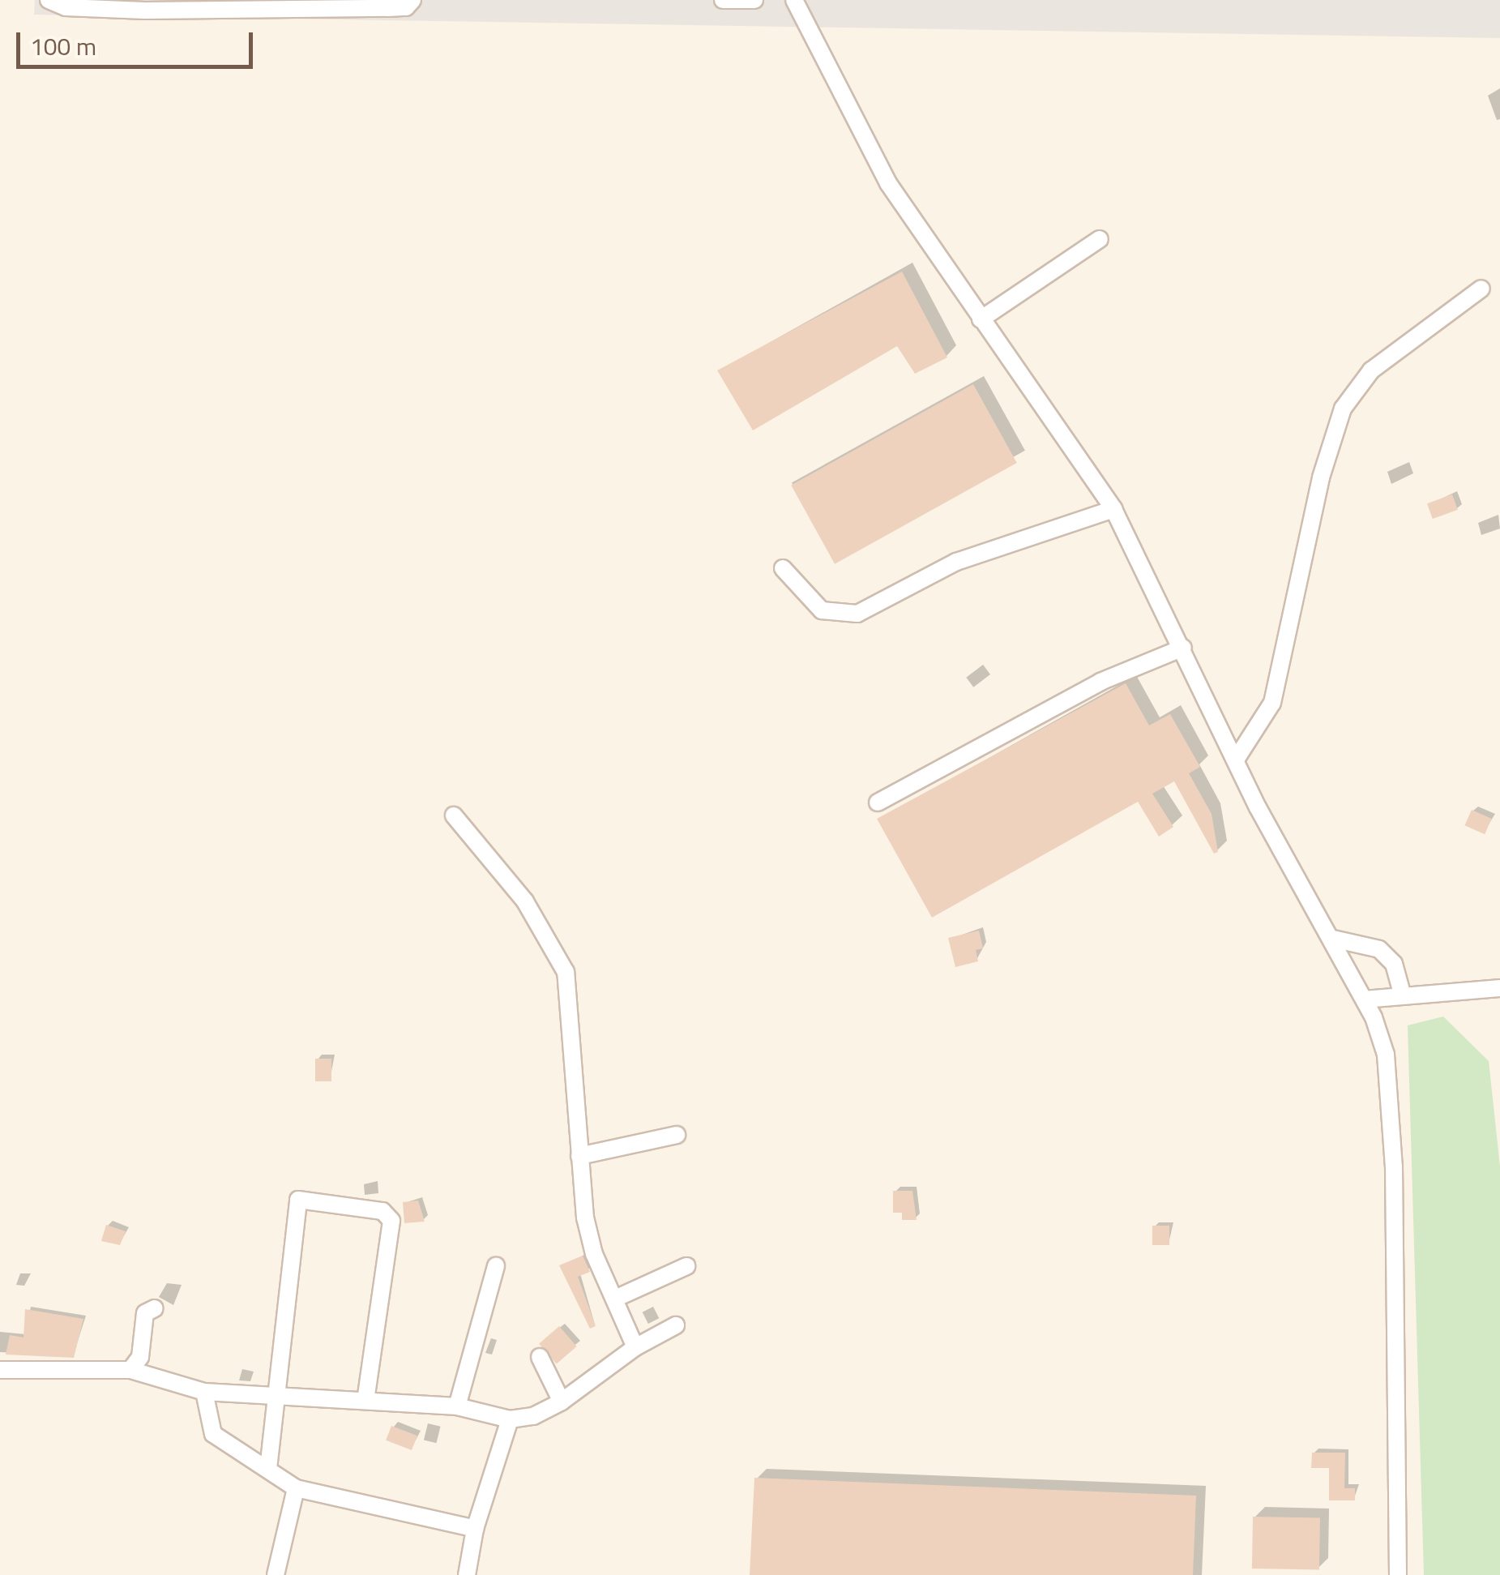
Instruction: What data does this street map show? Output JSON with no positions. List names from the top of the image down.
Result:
{
  "scale_bar": "100 m"
}
